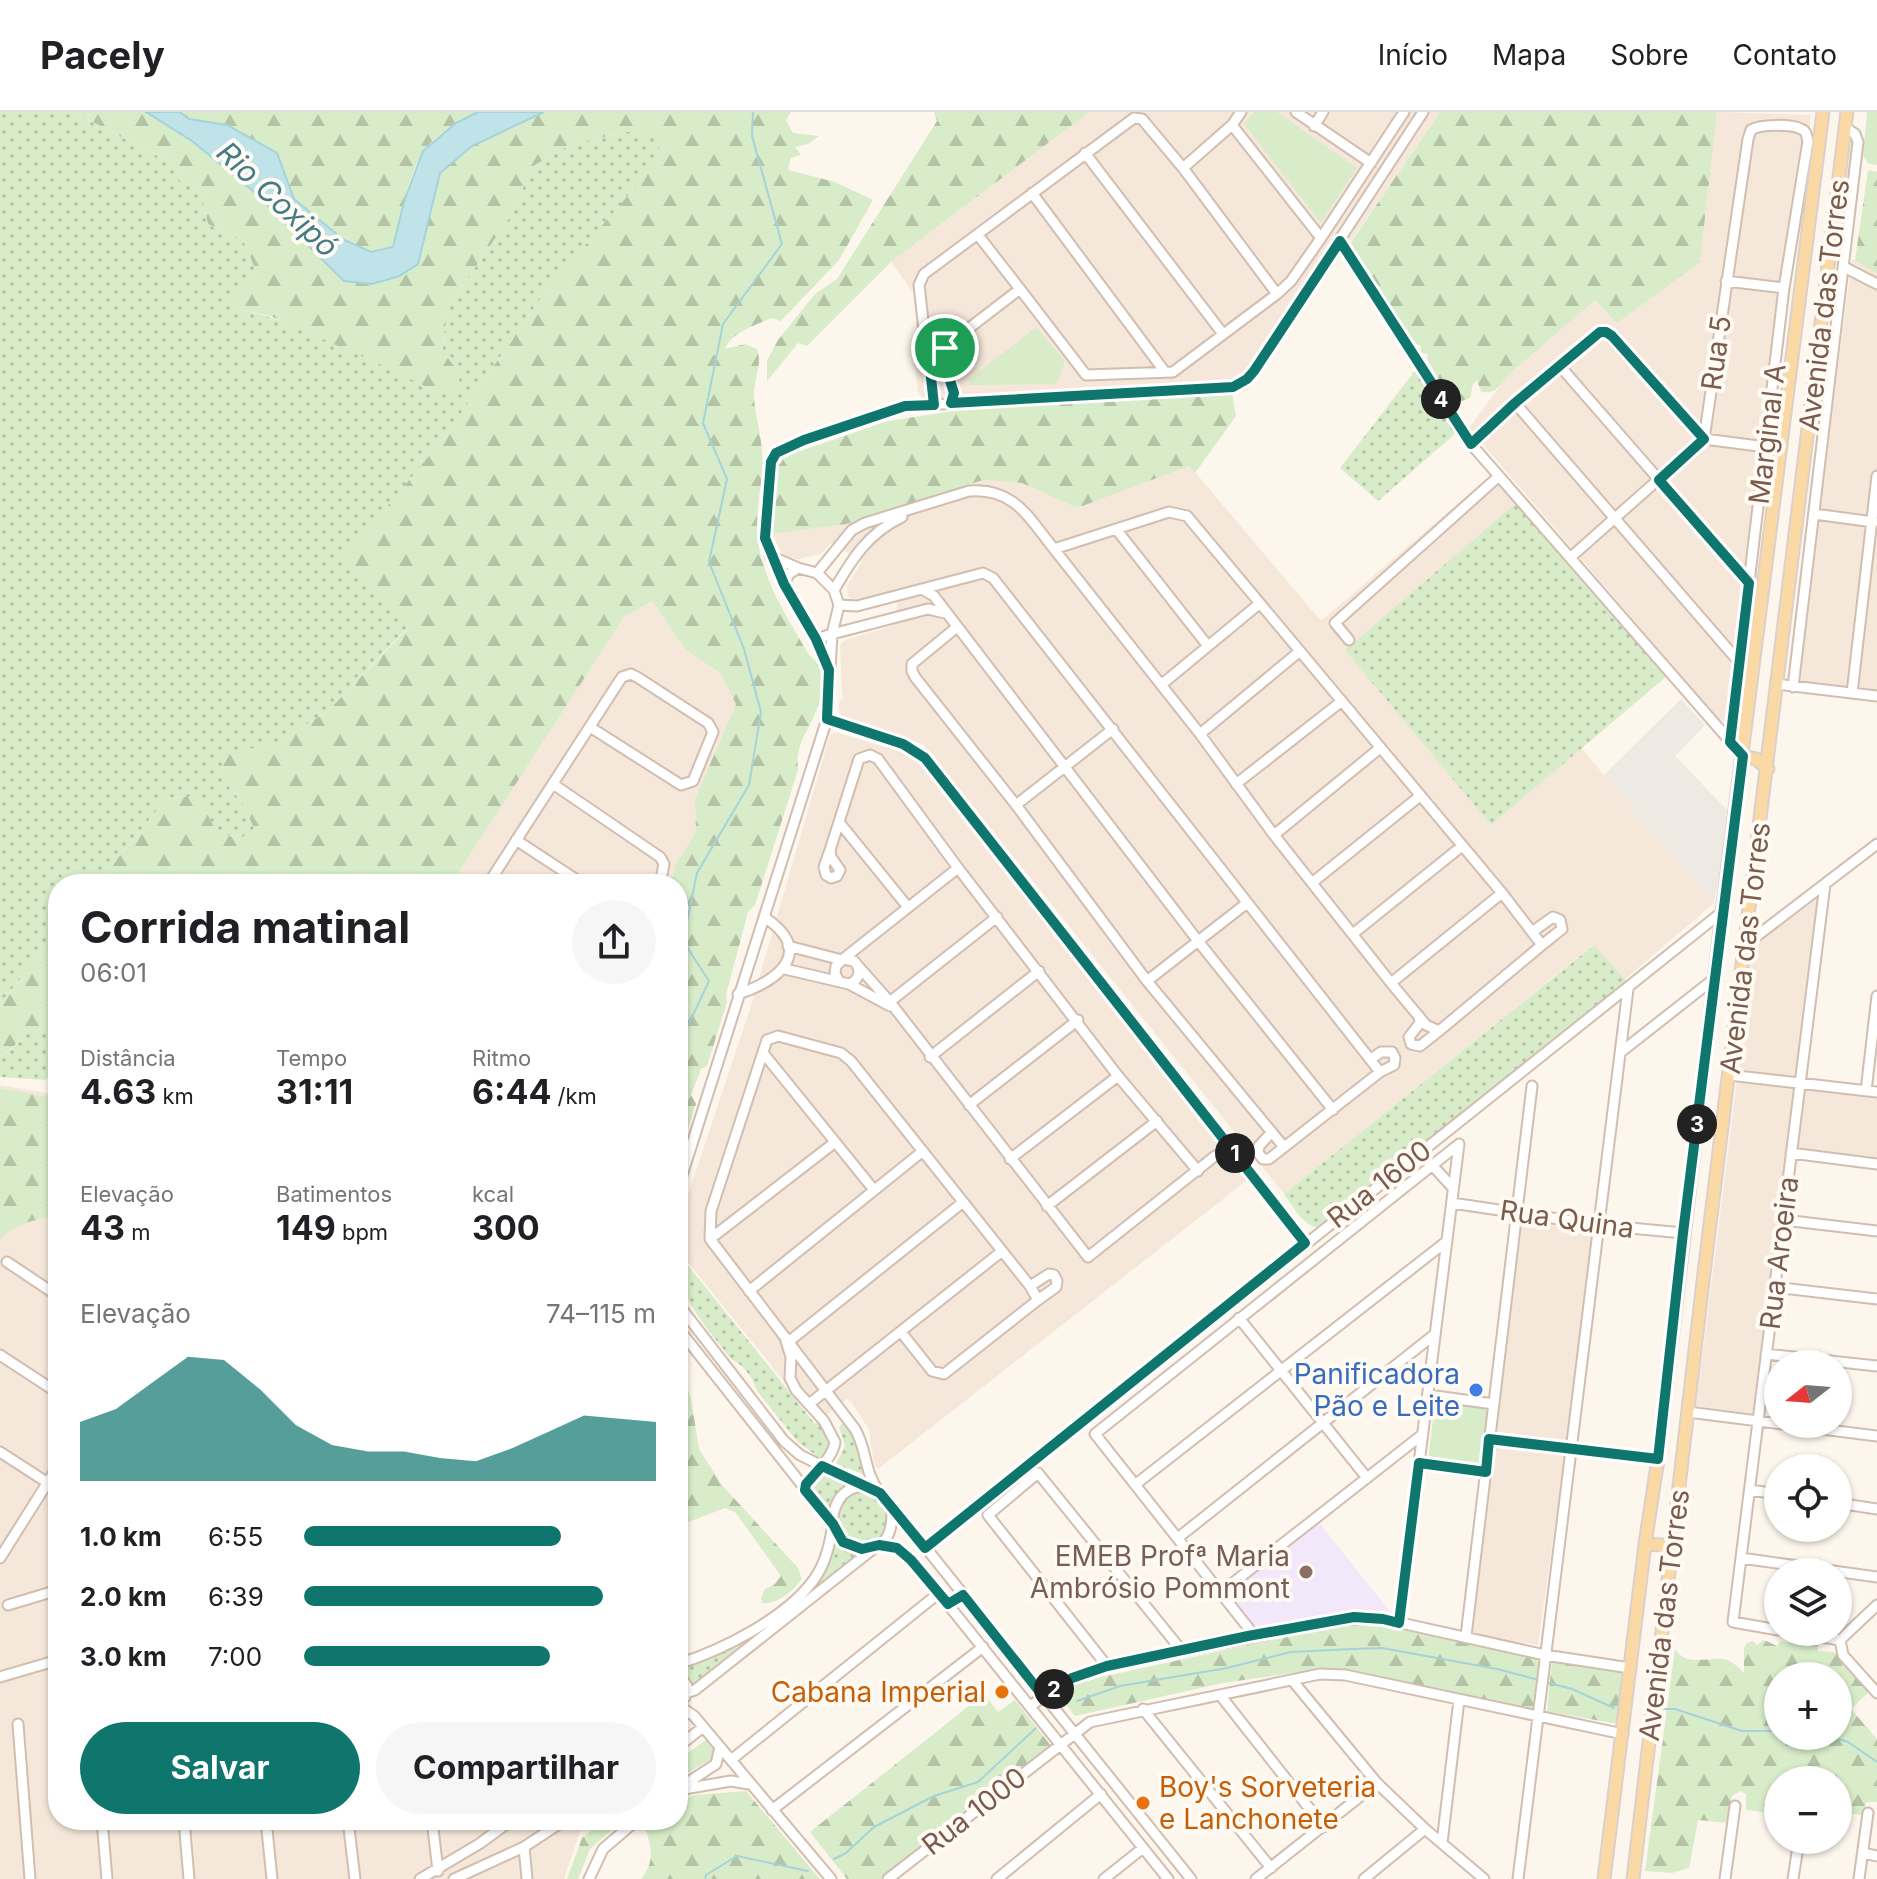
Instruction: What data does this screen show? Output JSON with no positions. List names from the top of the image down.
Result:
{
  "streets": {
    "main road": ["Avenida das Torres"],
    "street": [
      "Rua 5",
      "Marginal A",
      "Rua 1600",
      "Rua Quina",
      "Rua Aroeira",
      "Rua 1000"
    ]
  },
  "crossings": [
    ["Avenida das Torres", "Rua 1600"],
    ["Avenida das Torres", "Rua Quina"],
    ["Avenida das Torres", "Rua 1000"],
    ["Rua 5", "Marginal A"]
  ],
  "water": ["Rio Coxipó"],
  "places": [
    "Panificadora Pão e Leite",
    "EMEB Profª Maria Ambrósio Pommont",
    "Cabana Imperial",
    "Boy's Sorveteria e Lanchonete"
  ],
  "north": "left",
  "page": {
    "header": "Pacely",
    "nav": [
      "Início",
      "Mapa",
      "Sobre",
      "Contato"
    ],
    "pins": [
      "4",
      "3",
      "1",
      "2"
    ],
    "heading": ["Corrida matinal", "06:01"],
    "stats": [
      ["Distância", "4.63 km"],
      ["Tempo", "31:11"],
      ["Ritmo", "6:44 /km"],
      ["Elevação", "43 m"],
      ["Batimentos", "149 bpm"],
      ["kcal", "300"]
    ],
    "chart": ["Elevação", "74–115 m"],
    "map_buttons": ["+", "−"],
    "list": [
      {
        "name": "1.0 km",
        "note": "6:55"
      },
      {
        "name": "2.0 km",
        "note": "6:39"
      },
      {
        "name": "3.0 km",
        "note": "7:00"
      }
    ],
    "buttons": ["Salvar", "Compartilhar"]
  }
}
